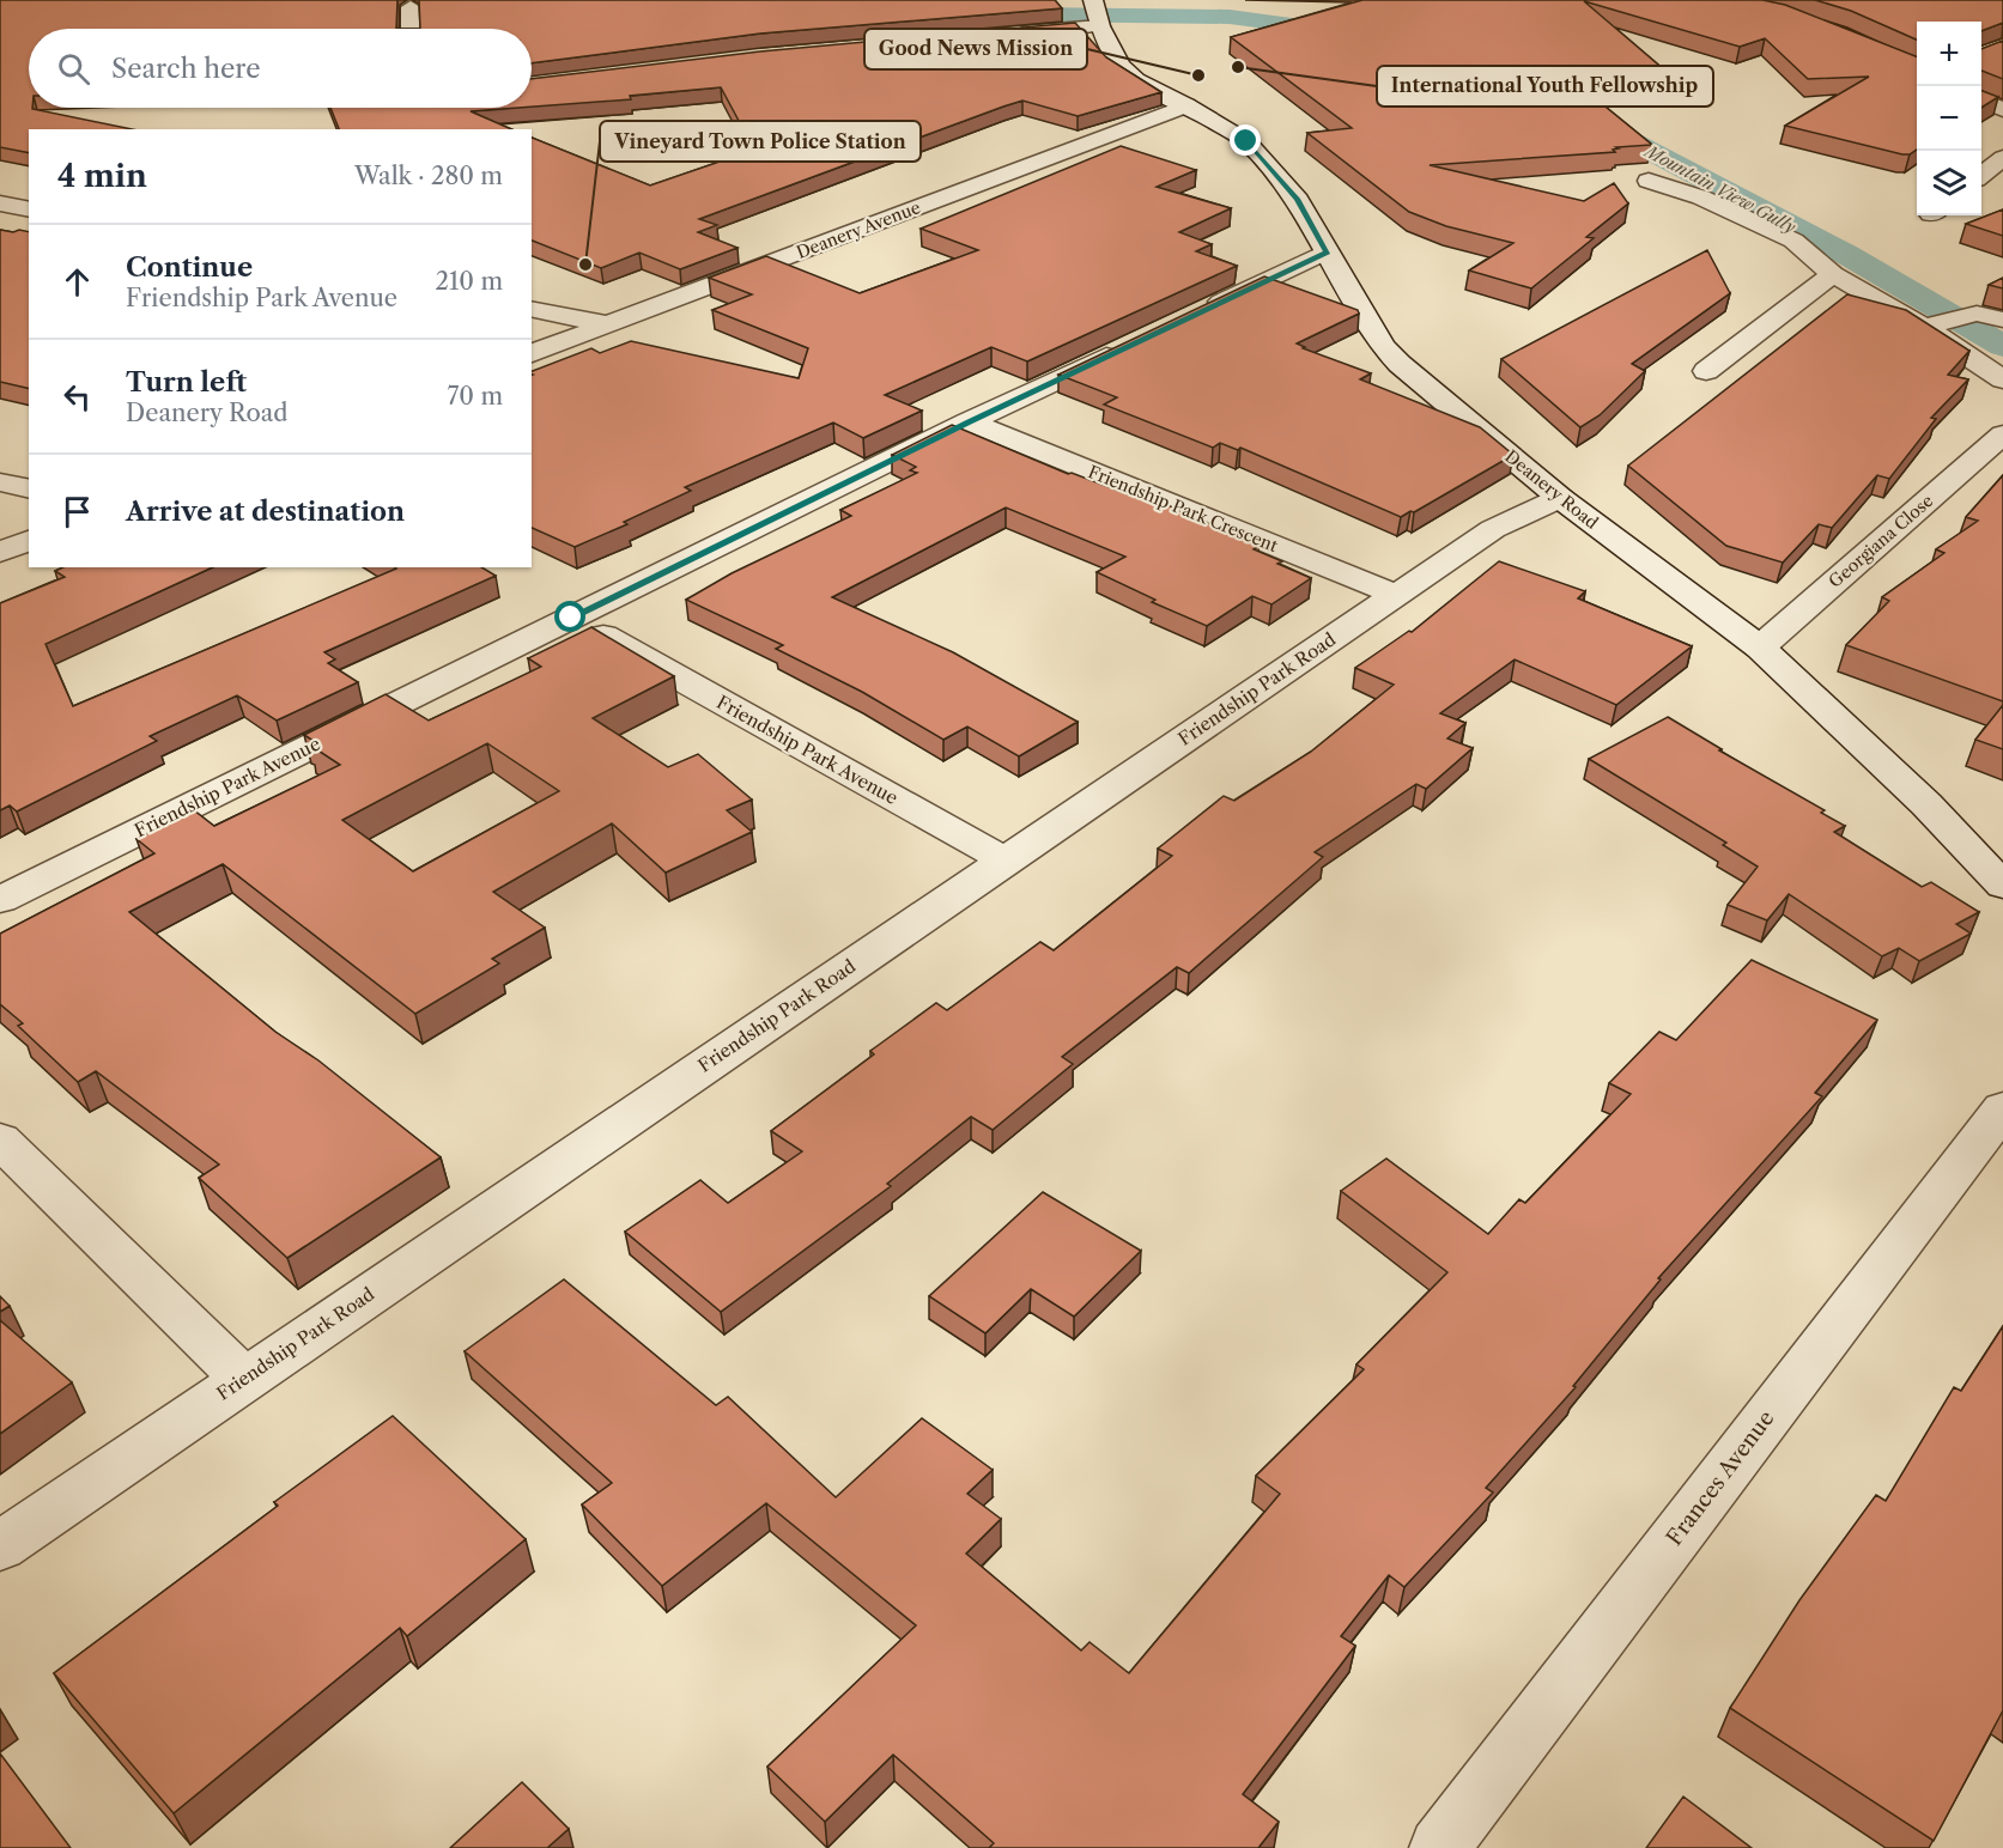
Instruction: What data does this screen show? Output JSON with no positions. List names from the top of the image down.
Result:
{
  "streets": {
    "street": [
      "Deanery Avenue",
      "Deanery Road",
      "Friendship Park Crescent",
      "Georgiana Close",
      "Friendship Park Road",
      "Friendship Park Avenue",
      "Frances Avenue"
    ]
  },
  "crossings": [
    ["Deanery Avenue", "Deanery Road"],
    ["Deanery Road", "Georgiana Close"],
    ["Deanery Road", "Friendship Park Road"],
    ["Friendship Park Crescent", "Friendship Park Road"],
    ["Friendship Park Crescent", "Friendship Park Avenue"],
    ["Friendship Park Road", "Friendship Park Avenue"]
  ],
  "water": ["Mountain View Gully"],
  "places": ["International Youth Fellowship", "Good News Mission", "Vineyard Town Police Station"],
  "page": {
    "map_buttons": ["+", "−"],
    "search": "Search here",
    "heading": ["4 min", "Walk · 280 m"],
    "list": [
      ["Continue", "Friendship Park Avenue", "210 m"],
      ["Turn left", "Deanery Road", "70 m"],
      "Arrive at destination"
    ]
  }
}
